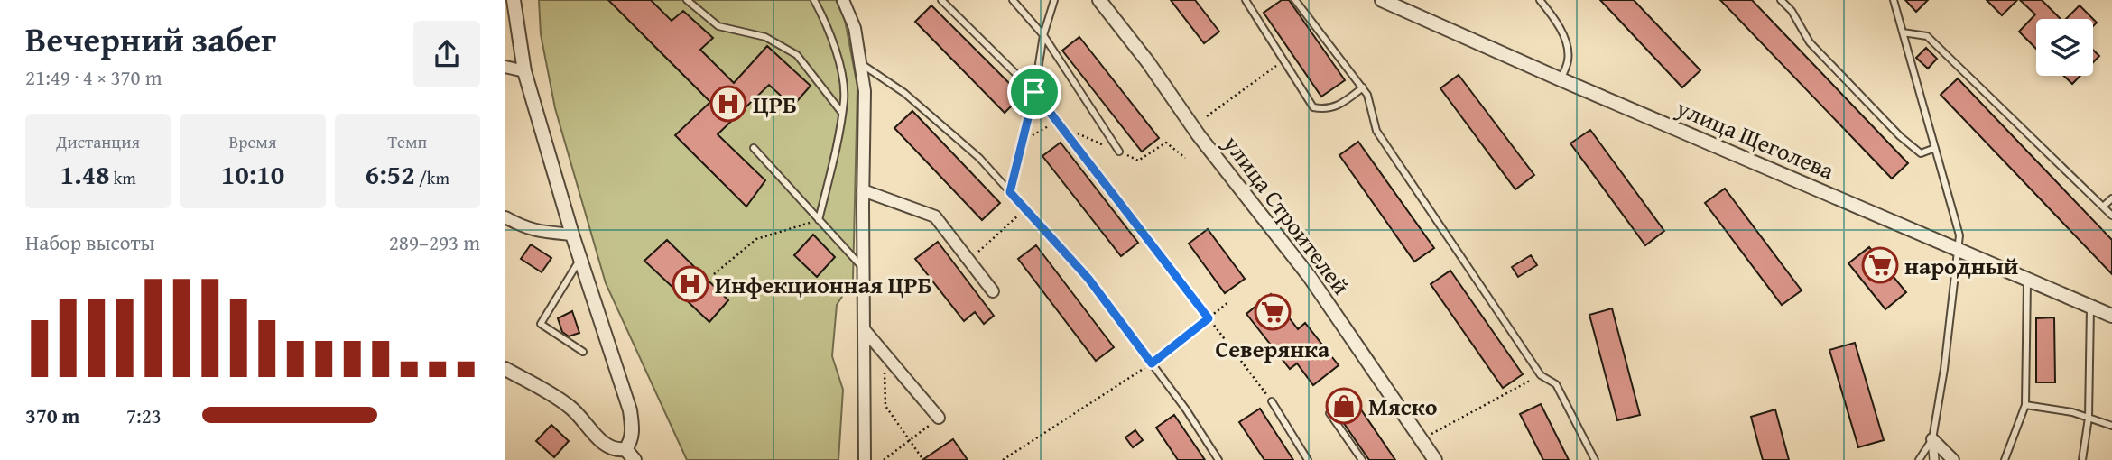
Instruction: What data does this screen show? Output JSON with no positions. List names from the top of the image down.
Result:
{
  "streets": {
    "street": ["улица Щеголева", "улица Строителей"]
  },
  "places": {
    "hospital": ["ЦРБ", "Инфекционная ЦРБ"],
    "supermarket": ["народный", "Северянка"],
    "shop": ["Мяско"]
  },
  "page": {
    "heading": ["Вечерний забег", "21:49 · 4 × 370 m"],
    "stats": [
      ["Дистанция", "1.48 km"],
      ["Время", "10:10"],
      ["Темп", "6:52 /km"]
    ],
    "chart": ["Набор высоты", "289–293 m"],
    "list": [
      {
        "name": "370 m",
        "note": "7:23"
      }
    ]
  }
}
